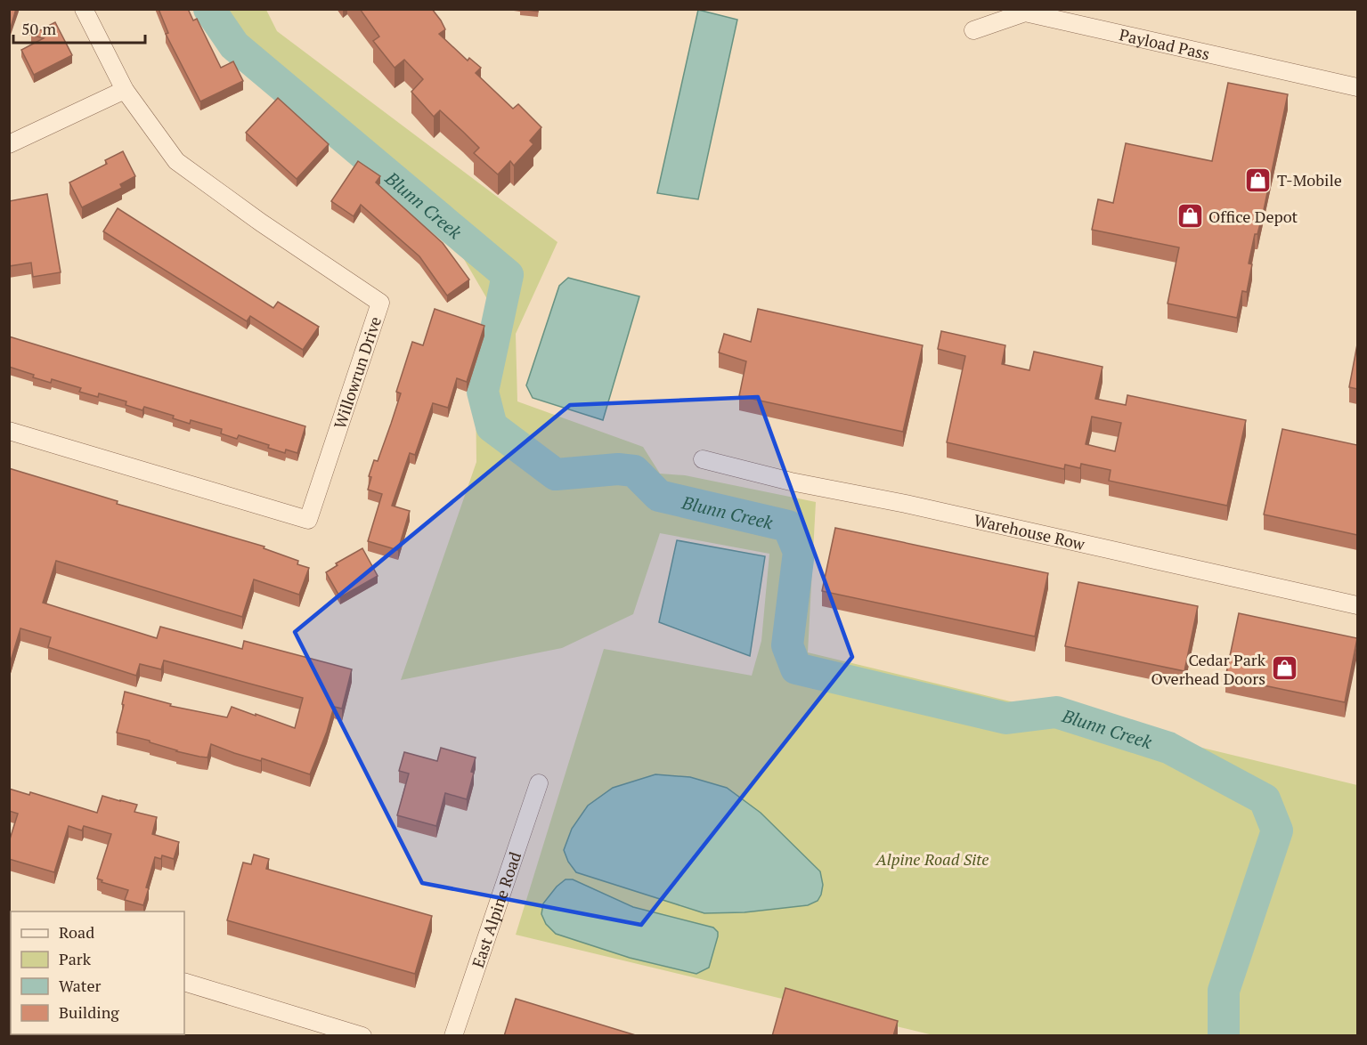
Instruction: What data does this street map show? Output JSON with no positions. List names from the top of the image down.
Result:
{
  "streets": {
    "street": [
      "Payload Pass",
      "Willowrun Drive",
      "Warehouse Row",
      "East Alpine Road"
    ]
  },
  "water": ["Blunn Creek"],
  "parks": ["Alpine Road Site"],
  "places": {
    "shop": ["T-Mobile", "Office Depot", "Cedar Park Overhead Doors"]
  },
  "legend": [
    "Road",
    "Park",
    "Water",
    "Building"
  ],
  "scale_bar": "50 m"
}
